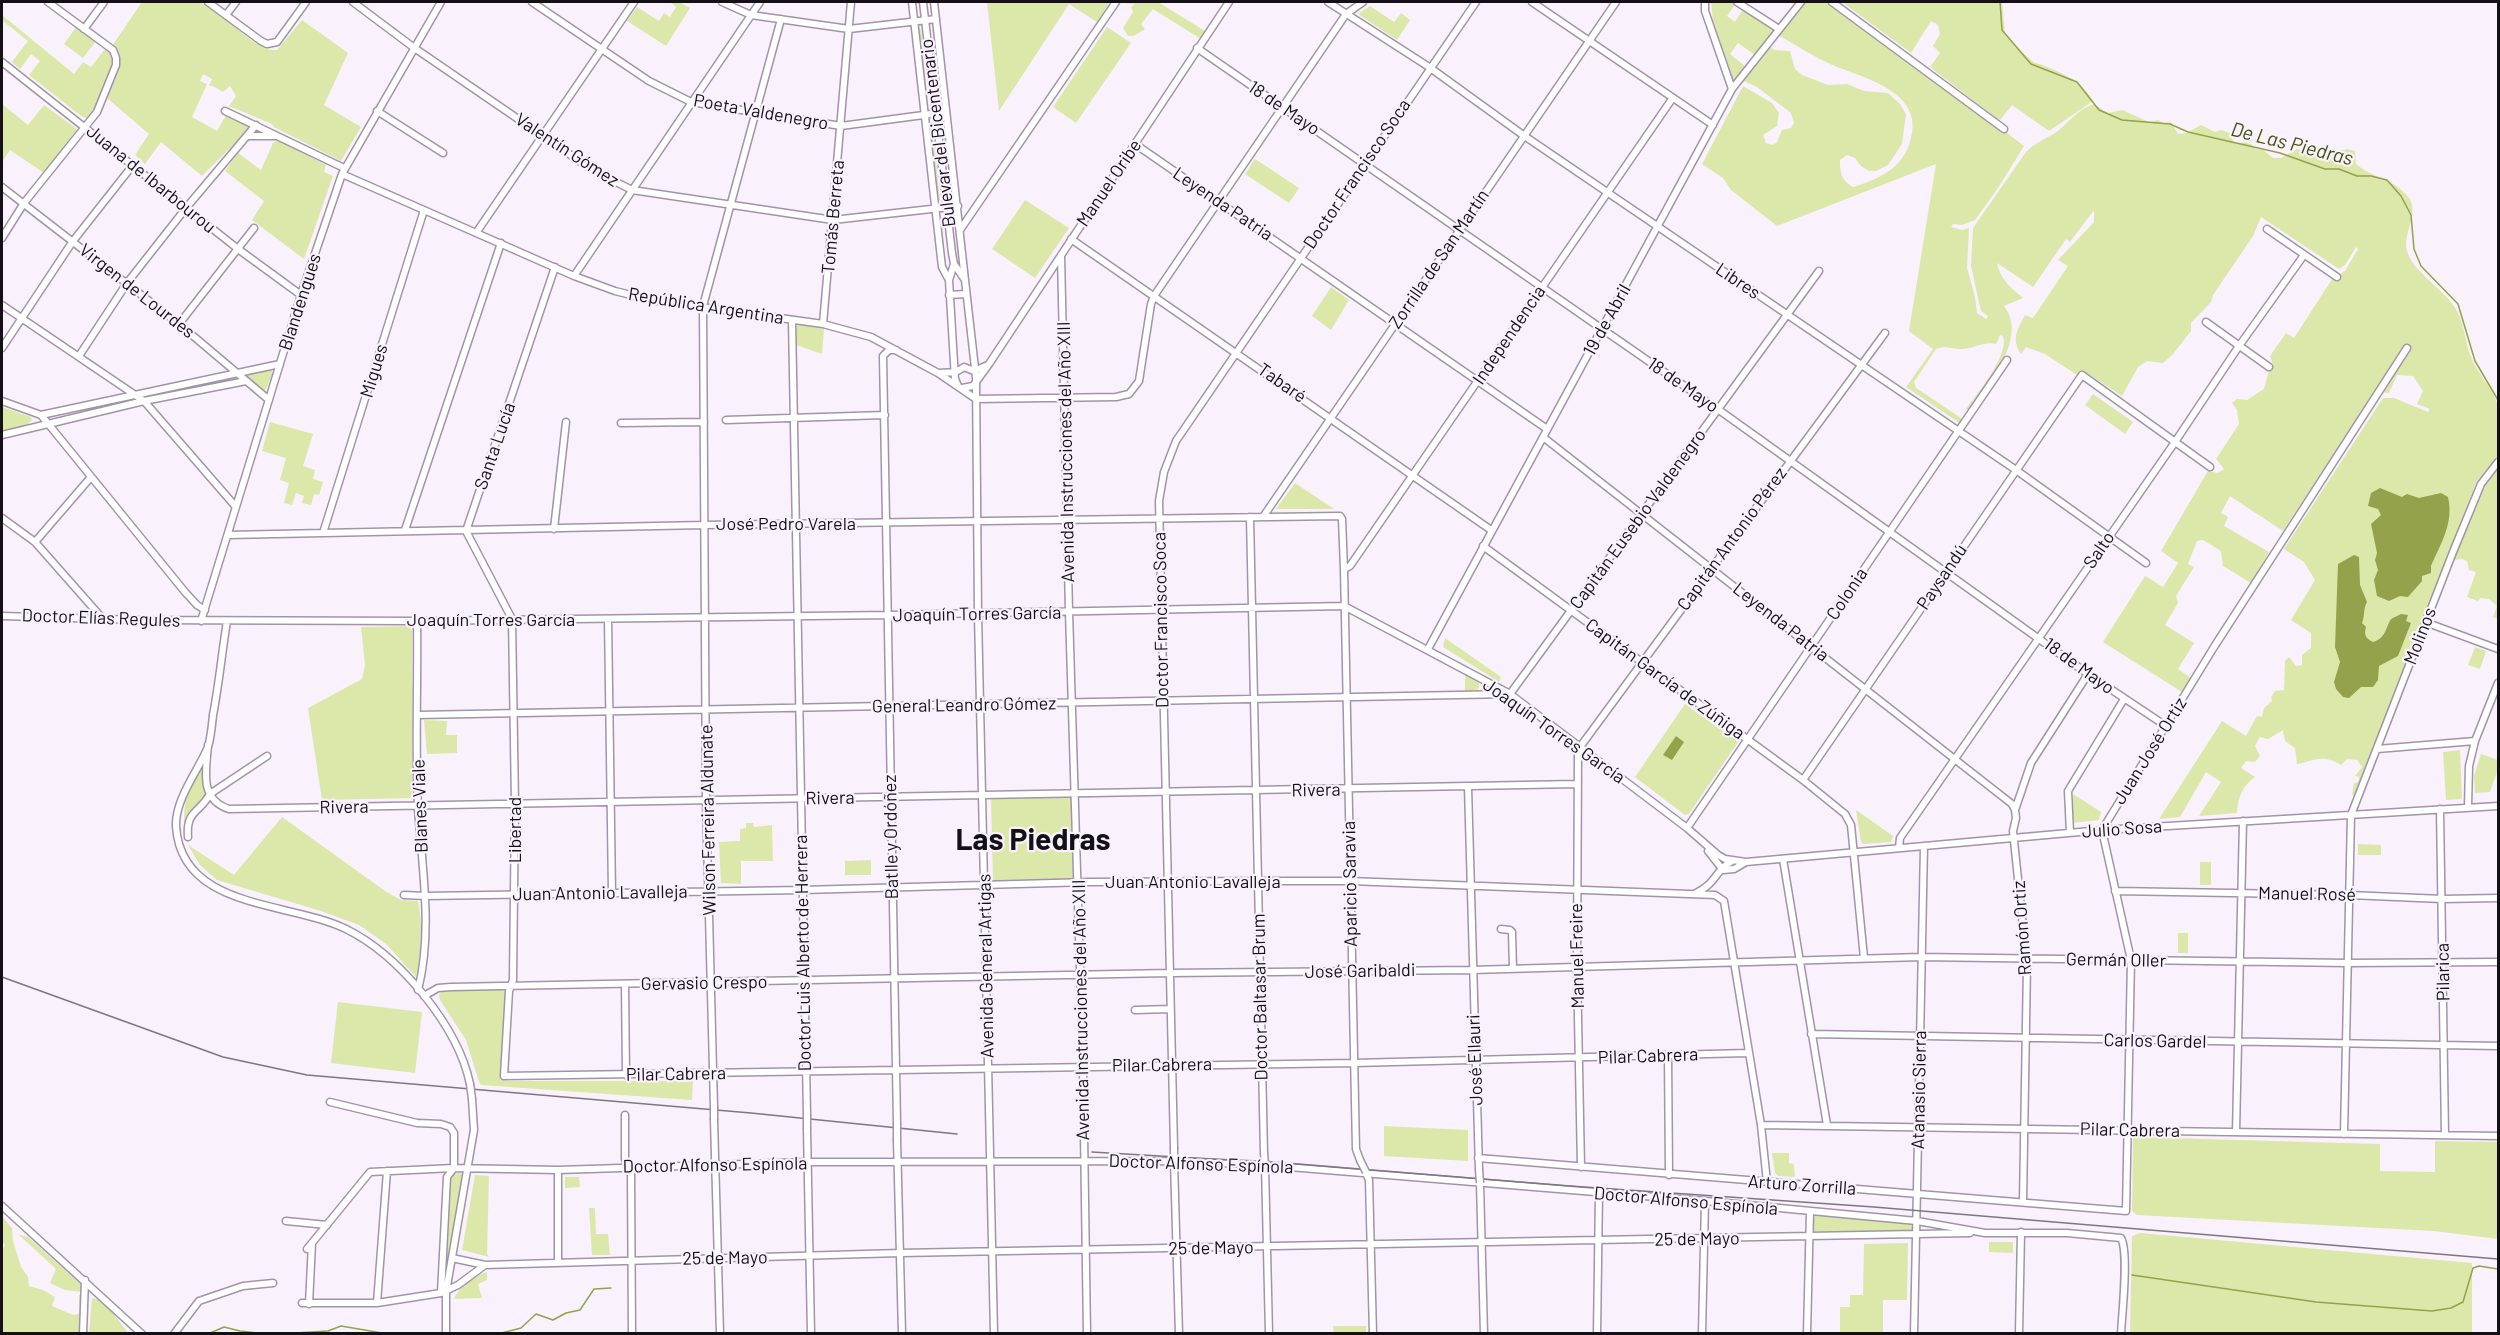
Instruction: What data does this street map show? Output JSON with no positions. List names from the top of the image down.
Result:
{
  "streets": {
    "street": [
      "18 de Mayo",
      "Poeta Valdenegro",
      "Bulevar del Bicentenario",
      "Valentín Gómez",
      "Doctor Francisco Soca",
      "Juana de Ibarbourou",
      "Manuel Oribe",
      "Leyenda Patria",
      "Tomás Berreta",
      "Zorrilla de San Martín",
      "Libres",
      "Virgen de Lourdes",
      "Blandengues",
      "República Argentina",
      "19 de Abril",
      "Independencia",
      "Migues",
      "Tabaré",
      "Santa Lucía",
      "Avenida Instrucciones del Año XIII",
      "Capitán Eusebio Valdenegro",
      "José Pedro Varela",
      "Capitán Antonio Pérez",
      "Salto",
      "Paysandú",
      "Colonia",
      "Joaquín Torres García",
      "Doctor Elías Regules",
      "Molinos",
      "Capitán García de Zúñiga",
      "General Leandro Gómez",
      "Juan José Ortiz",
      "Rivera",
      "Blanes Viale",
      "Wilson Ferreira Aldunate",
      "Julio Sosa",
      "Libertad",
      "Batlle y Ordóñez",
      "Juan Antonio Lavalleja",
      "Aparicio Saravia",
      "Manuel Rosé",
      "Ramón Ortiz",
      "Doctor Luis Alberto de Herrera",
      "Manuel Freire",
      "Germán Oller",
      "Avenida General Artigas",
      "José Garibaldi",
      "Pilarica",
      "Gervasio Crespo",
      "Doctor Baltasar Brum",
      "Carlos Gardel",
      "Pilar Cabrera",
      "José Ellauri",
      "Atanasio Sierra",
      "Doctor Alfonso Espínola",
      "Arturo Zorrilla",
      "25 de Mayo"
    ]
  },
  "crossings": [
    ["18 de Mayo", "Doctor Francisco Soca"],
    ["18 de Mayo", "Manuel Oribe"],
    ["18 de Mayo", "Zorrilla de San Martín"],
    ["18 de Mayo", "19 de Abril"],
    ["18 de Mayo", "Independencia"],
    ["18 de Mayo", "Capitán Eusebio Valdenegro"],
    ["18 de Mayo", "Capitán Antonio Pérez"],
    ["18 de Mayo", "Salto"],
    ["18 de Mayo", "Paysandú"],
    ["18 de Mayo", "Colonia"],
    ["18 de Mayo", "Juan José Ortiz"],
    ["18 de Mayo", "Ramón Ortiz"],
    ["Poeta Valdenegro", "Bulevar del Bicentenario"],
    ["Poeta Valdenegro", "Tomás Berreta"],
    ["Poeta Valdenegro", "Wilson Ferreira Aldunate"],
    ["Bulevar del Bicentenario", "Valentín Gómez"],
    ["Bulevar del Bicentenario", "República Argentina"],
    ["Bulevar del Bicentenario", "Avenida General Artigas"],
    ["Valentín Gómez", "Tomás Berreta"],
    ["Valentín Gómez", "Blandengues"],
    ["Valentín Gómez", "Wilson Ferreira Aldunate"],
    ["Doctor Francisco Soca", "Leyenda Patria"],
    ["Doctor Francisco Soca", "Libres"],
    ["Doctor Francisco Soca", "Tabaré"],
    ["Doctor Francisco Soca", "José Pedro Varela"],
    ["Doctor Francisco Soca", "Joaquín Torres García"],
    ["Doctor Francisco Soca", "General Leandro Gómez"],
    ["Doctor Francisco Soca", "Rivera"],
    ["Doctor Francisco Soca", "Juan Antonio Lavalleja"],
    ["Doctor Francisco Soca", "José Garibaldi"],
    ["Doctor Francisco Soca", "Pilar Cabrera"],
    ["Doctor Francisco Soca", "Doctor Alfonso Espínola"],
    ["Doctor Francisco Soca", "25 de Mayo"],
    ["Juana de Ibarbourou", "Blandengues"],
    ["Manuel Oribe", "Leyenda Patria"],
    ["Manuel Oribe", "Tabaré"],
    ["Manuel Oribe", "Avenida Instrucciones del Año XIII"],
    ["Leyenda Patria", "Zorrilla de San Martín"],
    ["Leyenda Patria", "19 de Abril"],
    ["Leyenda Patria", "Independencia"],
    ["Leyenda Patria", "Capitán Eusebio Valdenegro"],
    ["Leyenda Patria", "Capitán Antonio Pérez"],
    ["Leyenda Patria", "Salto"],
    ["Leyenda Patria", "Paysandú"],
    ["Leyenda Patria", "Colonia"],
    ["Leyenda Patria", "Ramón Ortiz"],
    ["Tomás Berreta", "República Argentina"],
    ["Zorrilla de San Martín", "Libres"],
    ["Zorrilla de San Martín", "Tabaré"],
    ["Zorrilla de San Martín", "José Pedro Varela"],
    ["Libres", "19 de Abril"],
    ["Libres", "Independencia"],
    ["Libres", "Capitán Eusebio Valdenegro"],
    ["Libres", "Capitán Antonio Pérez"],
    ["Libres", "Salto"],
    ["Libres", "Paysandú"],
    ["Libres", "Colonia"],
    ["Virgen de Lourdes", "Blandengues"],
    ["Blandengues", "República Argentina"],
    ["Blandengues", "José Pedro Varela"],
    ["Blandengues", "Joaquín Torres García"],
    ["Blandengues", "Doctor Elías Regules"],
    ["República Argentina", "Migues"],
    ["República Argentina", "Santa Lucía"],
    ["República Argentina", "Wilson Ferreira Aldunate"],
    ["República Argentina", "Batlle y Ordóñez"],
    ["República Argentina", "Doctor Luis Alberto de Herrera"],
    ["República Argentina", "Avenida General Artigas"],
    ["19 de Abril", "Tabaré"],
    ["19 de Abril", "Joaquín Torres García"],
    ["19 de Abril", "Capitán García de Zúñiga"],
    ["Independencia", "Tabaré"],
    ["Independencia", "Aparicio Saravia"],
    ["Migues", "José Pedro Varela"],
    ["Santa Lucía", "José Pedro Varela"],
    ["Avenida Instrucciones del Año XIII", "José Pedro Varela"],
    ["Avenida Instrucciones del Año XIII", "Joaquín Torres García"],
    ["Avenida Instrucciones del Año XIII", "General Leandro Gómez"],
    ["Avenida Instrucciones del Año XIII", "Rivera"],
    ["Avenida Instrucciones del Año XIII", "Juan Antonio Lavalleja"],
    ["Avenida Instrucciones del Año XIII", "José Garibaldi"],
    ["Avenida Instrucciones del Año XIII", "Pilar Cabrera"],
    ["Avenida Instrucciones del Año XIII", "Doctor Alfonso Espínola"],
    ["Avenida Instrucciones del Año XIII", "25 de Mayo"],
    ["Capitán Eusebio Valdenegro", "Joaquín Torres García"],
    ["Capitán Eusebio Valdenegro", "Capitán García de Zúñiga"],
    ["Capitán Eusebio Valdenegro", "General Leandro Gómez"],
    ["José Pedro Varela", "Wilson Ferreira Aldunate"],
    ["José Pedro Varela", "Batlle y Ordóñez"],
    ["José Pedro Varela", "Aparicio Saravia"],
    ["José Pedro Varela", "Doctor Luis Alberto de Herrera"],
    ["José Pedro Varela", "Avenida General Artigas"],
    ["José Pedro Varela", "Doctor Baltasar Brum"],
    ["Capitán Antonio Pérez", "Joaquín Torres García"],
    ["Capitán Antonio Pérez", "Capitán García de Zúñiga"],
    ["Capitán Antonio Pérez", "Manuel Freire"],
    ["Salto", "Paysandú"],
    ["Salto", "Julio Sosa"],
    ["Paysandú", "Capitán García de Zúñiga"],
    ["Colonia", "Joaquín Torres García"],
    ["Colonia", "Capitán García de Zúñiga"],
    ["Joaquín Torres García", "Doctor Elías Regules"],
    ["Joaquín Torres García", "General Leandro Gómez"],
    ["Joaquín Torres García", "Blanes Viale"],
    ["Joaquín Torres García", "Wilson Ferreira Aldunate"],
    ["Joaquín Torres García", "Julio Sosa"],
    ["Joaquín Torres García", "Libertad"],
    ["Joaquín Torres García", "Batlle y Ordóñez"],
    ["Joaquín Torres García", "Aparicio Saravia"],
    ["Joaquín Torres García", "Doctor Luis Alberto de Herrera"],
    ["Joaquín Torres García", "Manuel Freire"],
    ["Joaquín Torres García", "Avenida General Artigas"],
    ["Joaquín Torres García", "Doctor Baltasar Brum"],
    ["Molinos", "Julio Sosa"],
    ["Capitán García de Zúñiga", "Julio Sosa"],
    ["General Leandro Gómez", "Blanes Viale"],
    ["General Leandro Gómez", "Wilson Ferreira Aldunate"],
    ["General Leandro Gómez", "Libertad"],
    ["General Leandro Gómez", "Batlle y Ordóñez"],
    ["General Leandro Gómez", "Aparicio Saravia"],
    ["General Leandro Gómez", "Doctor Luis Alberto de Herrera"],
    ["General Leandro Gómez", "Avenida General Artigas"],
    ["General Leandro Gómez", "Doctor Baltasar Brum"],
    ["Juan José Ortiz", "Julio Sosa"],
    ["Rivera", "Blanes Viale"],
    ["Rivera", "Wilson Ferreira Aldunate"],
    ["Rivera", "Libertad"],
    ["Rivera", "Batlle y Ordóñez"],
    ["Rivera", "Aparicio Saravia"],
    ["Rivera", "Doctor Luis Alberto de Herrera"],
    ["Rivera", "Manuel Freire"],
    ["Rivera", "Avenida General Artigas"],
    ["Rivera", "Doctor Baltasar Brum"],
    ["Rivera", "José Ellauri"],
    ["Blanes Viale", "Juan Antonio Lavalleja"],
    ["Wilson Ferreira Aldunate", "Juan Antonio Lavalleja"],
    ["Wilson Ferreira Aldunate", "Gervasio Crespo"],
    ["Wilson Ferreira Aldunate", "Pilar Cabrera"],
    ["Wilson Ferreira Aldunate", "Doctor Alfonso Espínola"],
    ["Wilson Ferreira Aldunate", "25 de Mayo"],
    ["Julio Sosa", "Ramón Ortiz"],
    ["Julio Sosa", "Pilarica"],
    ["Julio Sosa", "Atanasio Sierra"],
    ["Libertad", "Juan Antonio Lavalleja"],
    ["Libertad", "Gervasio Crespo"],
    ["Libertad", "Pilar Cabrera"],
    ["Batlle y Ordóñez", "Juan Antonio Lavalleja"],
    ["Batlle y Ordóñez", "Gervasio Crespo"],
    ["Batlle y Ordóñez", "Pilar Cabrera"],
    ["Batlle y Ordóñez", "Doctor Alfonso Espínola"],
    ["Batlle y Ordóñez", "25 de Mayo"],
    ["Juan Antonio Lavalleja", "Aparicio Saravia"],
    ["Juan Antonio Lavalleja", "Doctor Luis Alberto de Herrera"],
    ["Juan Antonio Lavalleja", "Manuel Freire"],
    ["Juan Antonio Lavalleja", "Germán Oller"],
    ["Juan Antonio Lavalleja", "Avenida General Artigas"],
    ["Juan Antonio Lavalleja", "José Garibaldi"],
    ["Juan Antonio Lavalleja", "Doctor Baltasar Brum"],
    ["Juan Antonio Lavalleja", "José Ellauri"],
    ["Aparicio Saravia", "José Garibaldi"],
    ["Aparicio Saravia", "Pilar Cabrera"],
    ["Aparicio Saravia", "Doctor Alfonso Espínola"],
    ["Aparicio Saravia", "25 de Mayo"],
    ["Manuel Rosé", "Pilarica"],
    ["Ramón Ortiz", "Germán Oller"],
    ["Ramón Ortiz", "Carlos Gardel"],
    ["Ramón Ortiz", "Pilar Cabrera"],
    ["Ramón Ortiz", "Arturo Zorrilla"],
    ["Doctor Luis Alberto de Herrera", "Gervasio Crespo"],
    ["Doctor Luis Alberto de Herrera", "Pilar Cabrera"],
    ["Doctor Luis Alberto de Herrera", "Doctor Alfonso Espínola"],
    ["Doctor Luis Alberto de Herrera", "25 de Mayo"],
    ["Manuel Freire", "José Garibaldi"],
    ["Manuel Freire", "Pilar Cabrera"],
    ["Manuel Freire", "Arturo Zorrilla"],
    ["Germán Oller", "José Garibaldi"],
    ["Germán Oller", "Pilarica"],
    ["Germán Oller", "Atanasio Sierra"],
    ["Avenida General Artigas", "José Garibaldi"],
    ["Avenida General Artigas", "Gervasio Crespo"],
    ["Avenida General Artigas", "Pilar Cabrera"],
    ["Avenida General Artigas", "Doctor Alfonso Espínola"],
    ["Avenida General Artigas", "25 de Mayo"],
    ["José Garibaldi", "Gervasio Crespo"],
    ["José Garibaldi", "Doctor Baltasar Brum"],
    ["José Garibaldi", "José Ellauri"],
    ["Pilarica", "Carlos Gardel"],
    ["Pilarica", "Pilar Cabrera"],
    ["Doctor Baltasar Brum", "Pilar Cabrera"],
    ["Doctor Baltasar Brum", "Doctor Alfonso Espínola"],
    ["Doctor Baltasar Brum", "25 de Mayo"],
    ["Carlos Gardel", "Atanasio Sierra"],
    ["Pilar Cabrera", "José Ellauri"],
    ["Pilar Cabrera", "Atanasio Sierra"],
    ["Pilar Cabrera", "Arturo Zorrilla"],
    ["José Ellauri", "Doctor Alfonso Espínola"],
    ["José Ellauri", "Arturo Zorrilla"],
    ["José Ellauri", "25 de Mayo"],
    ["Atanasio Sierra", "Doctor Alfonso Espínola"],
    ["Atanasio Sierra", "Arturo Zorrilla"],
    ["Atanasio Sierra", "25 de Mayo"],
    ["Doctor Alfonso Espínola", "25 de Mayo"]
  ],
  "districts": ["Las Piedras"],
  "water": ["De Las Piedras"]
}
